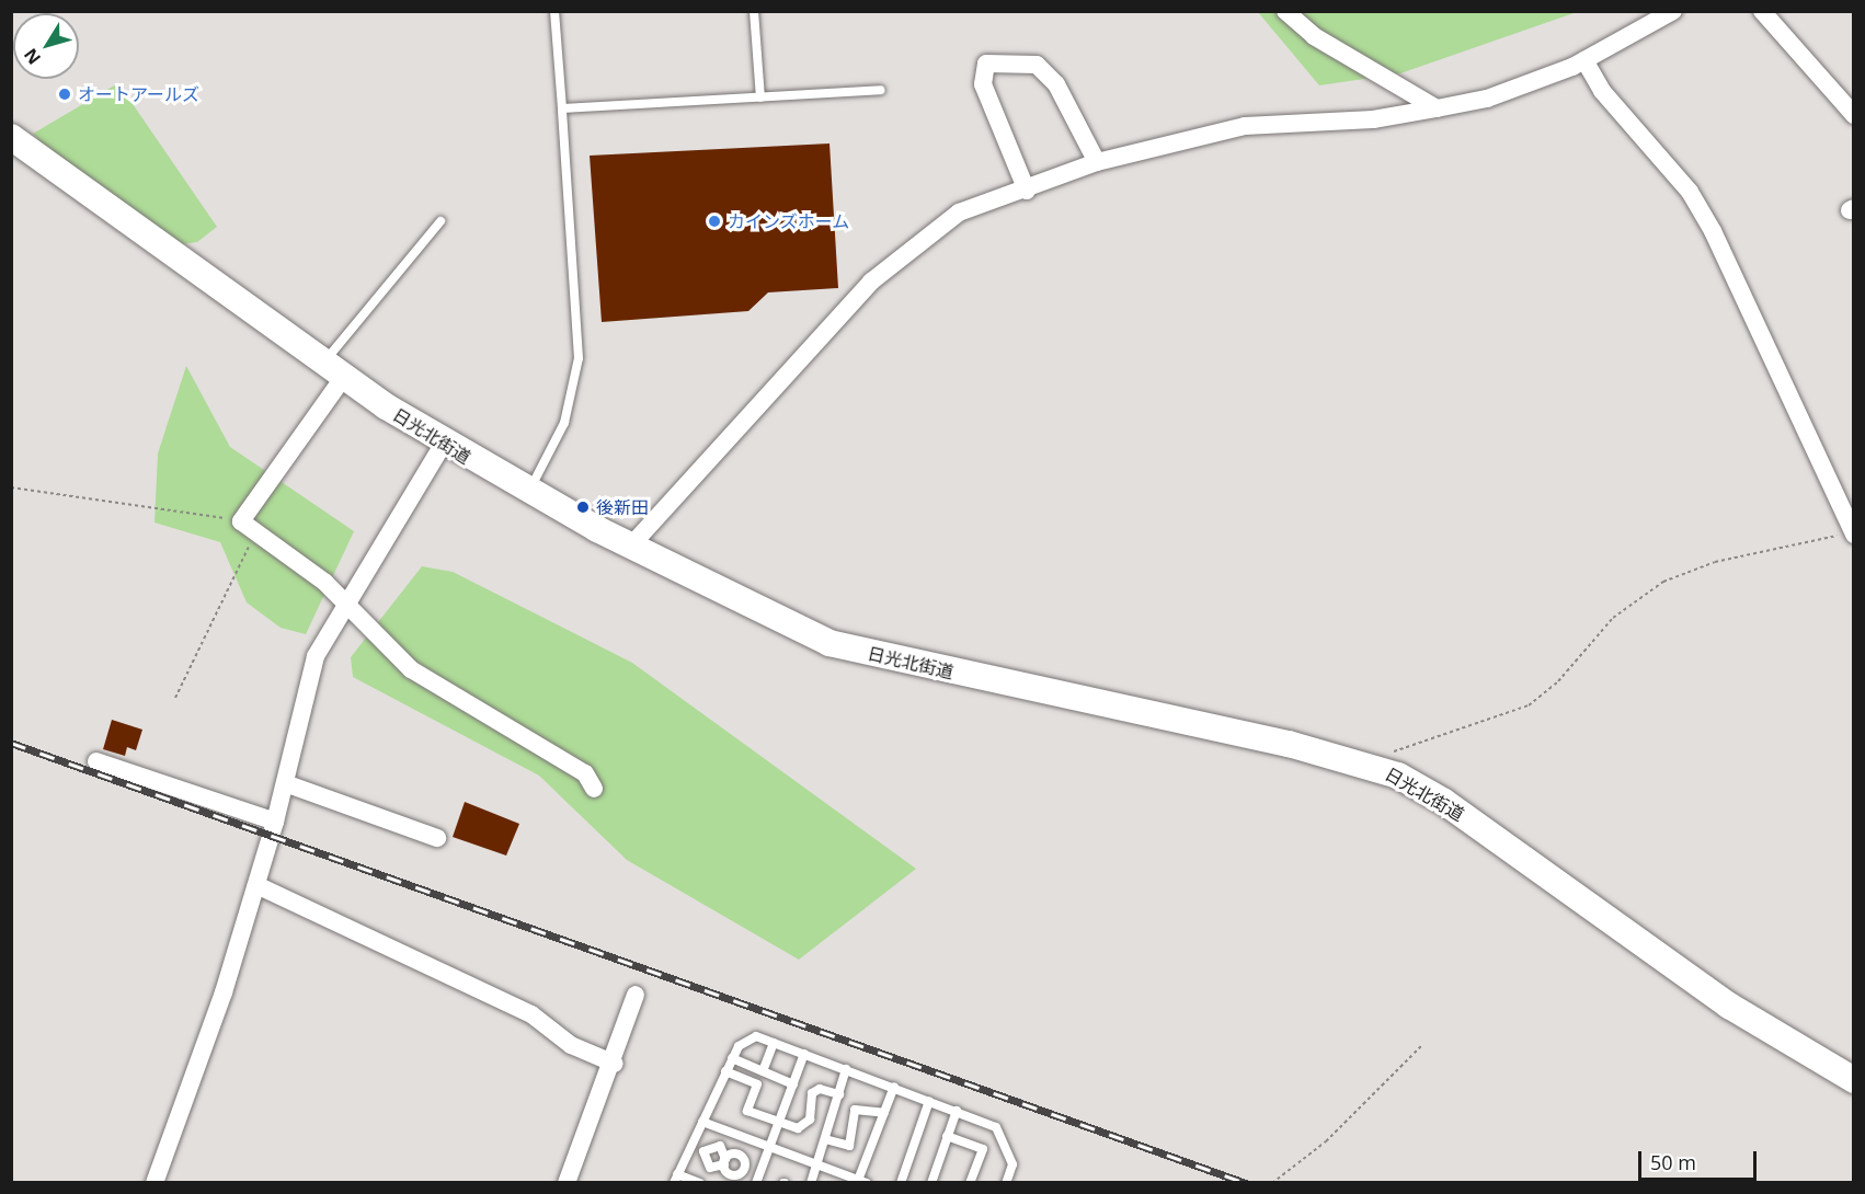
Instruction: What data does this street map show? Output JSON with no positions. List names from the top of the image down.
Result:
{
  "streets": {
    "street": ["日光北街道"]
  },
  "places": ["オートアールズ", "カインズホーム", "後新田"],
  "scale_bar": "50 m",
  "north": "bottom left"
}
